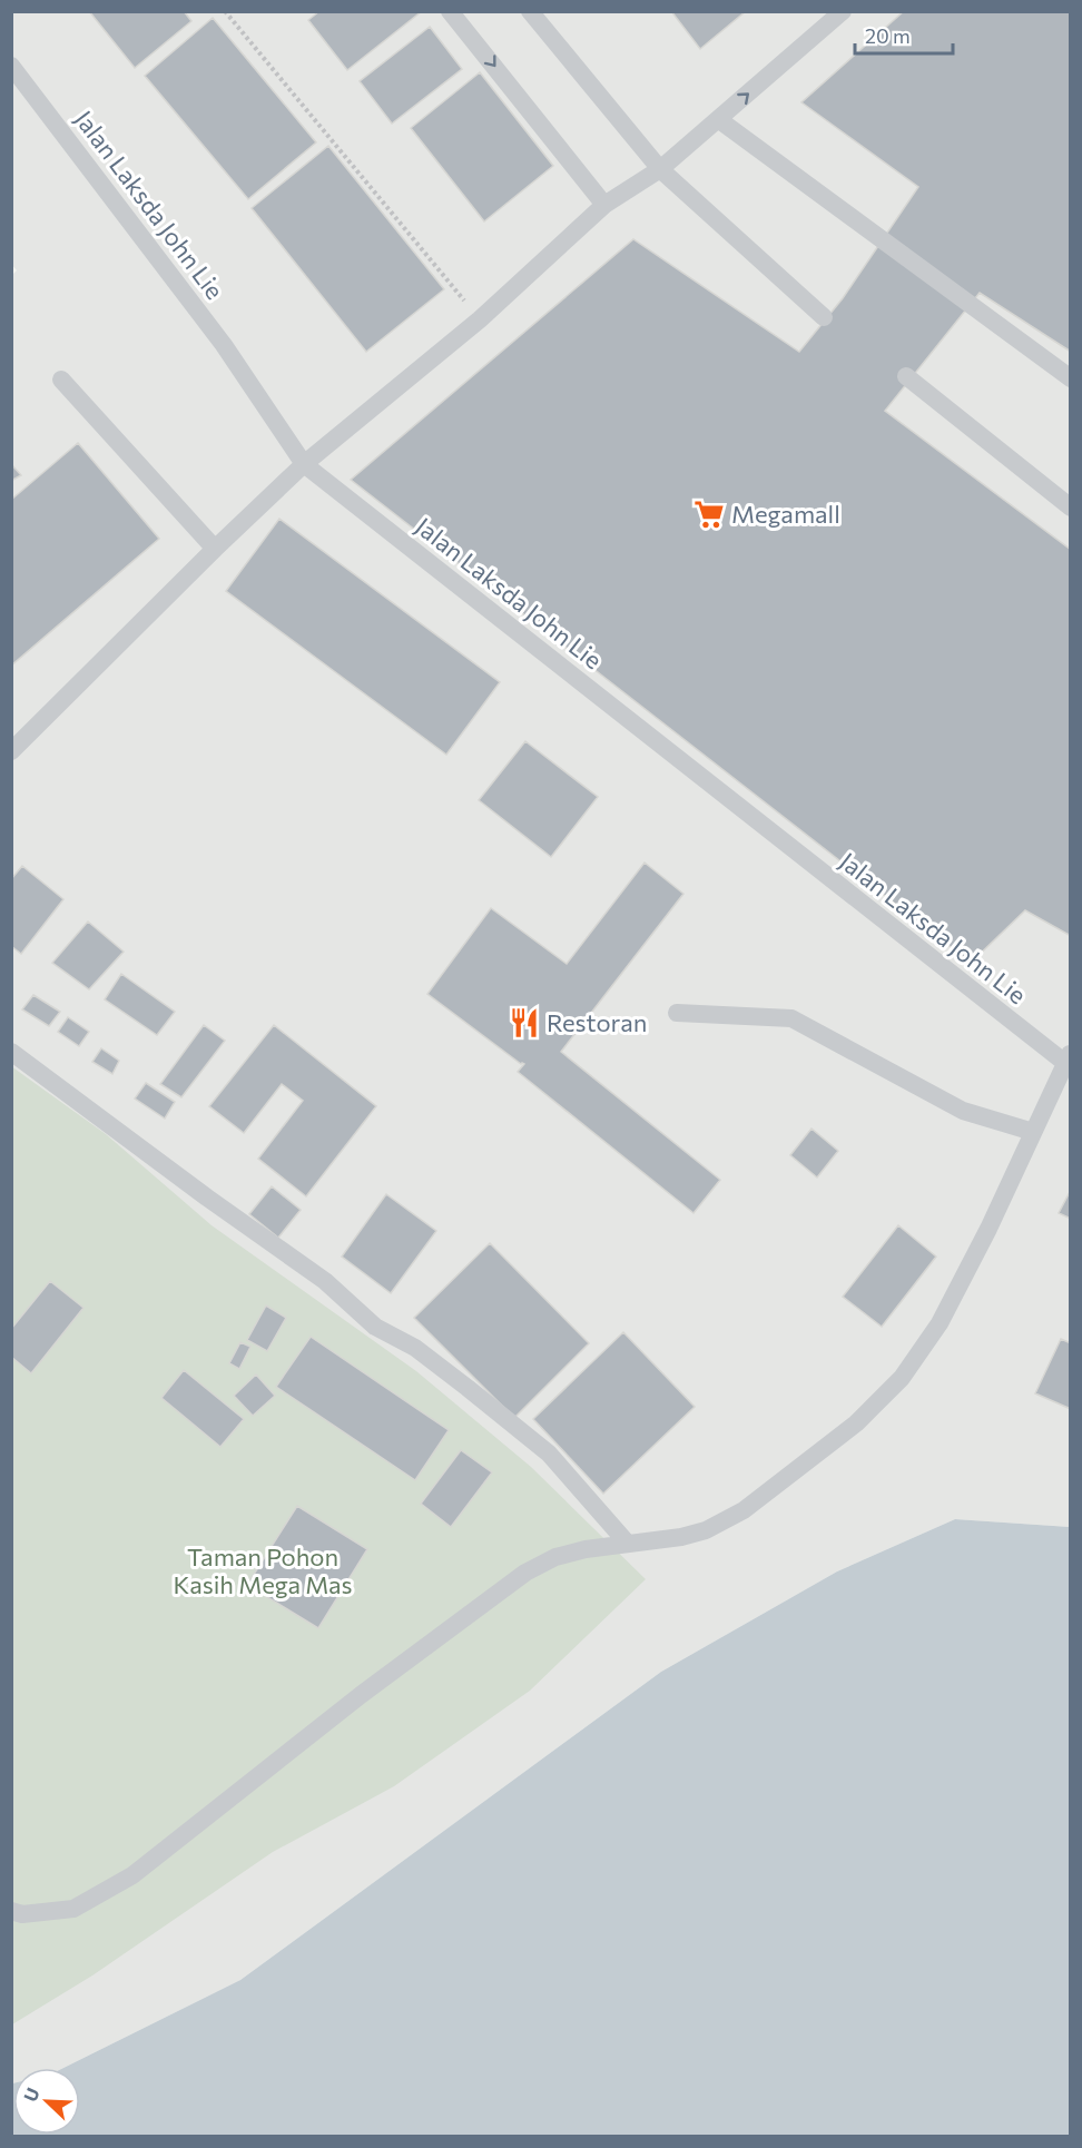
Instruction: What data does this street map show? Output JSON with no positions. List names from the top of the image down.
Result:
{
  "streets": {
    "lane": ["Jalan Laksda John Lie"]
  },
  "parks": ["Taman Pohon Kasih Mega Mas"],
  "places": {
    "supermarket": ["Megamall"],
    "restaurant": ["Restoran"]
  },
  "scale_bar": "20 m",
  "north": "top left"
}
